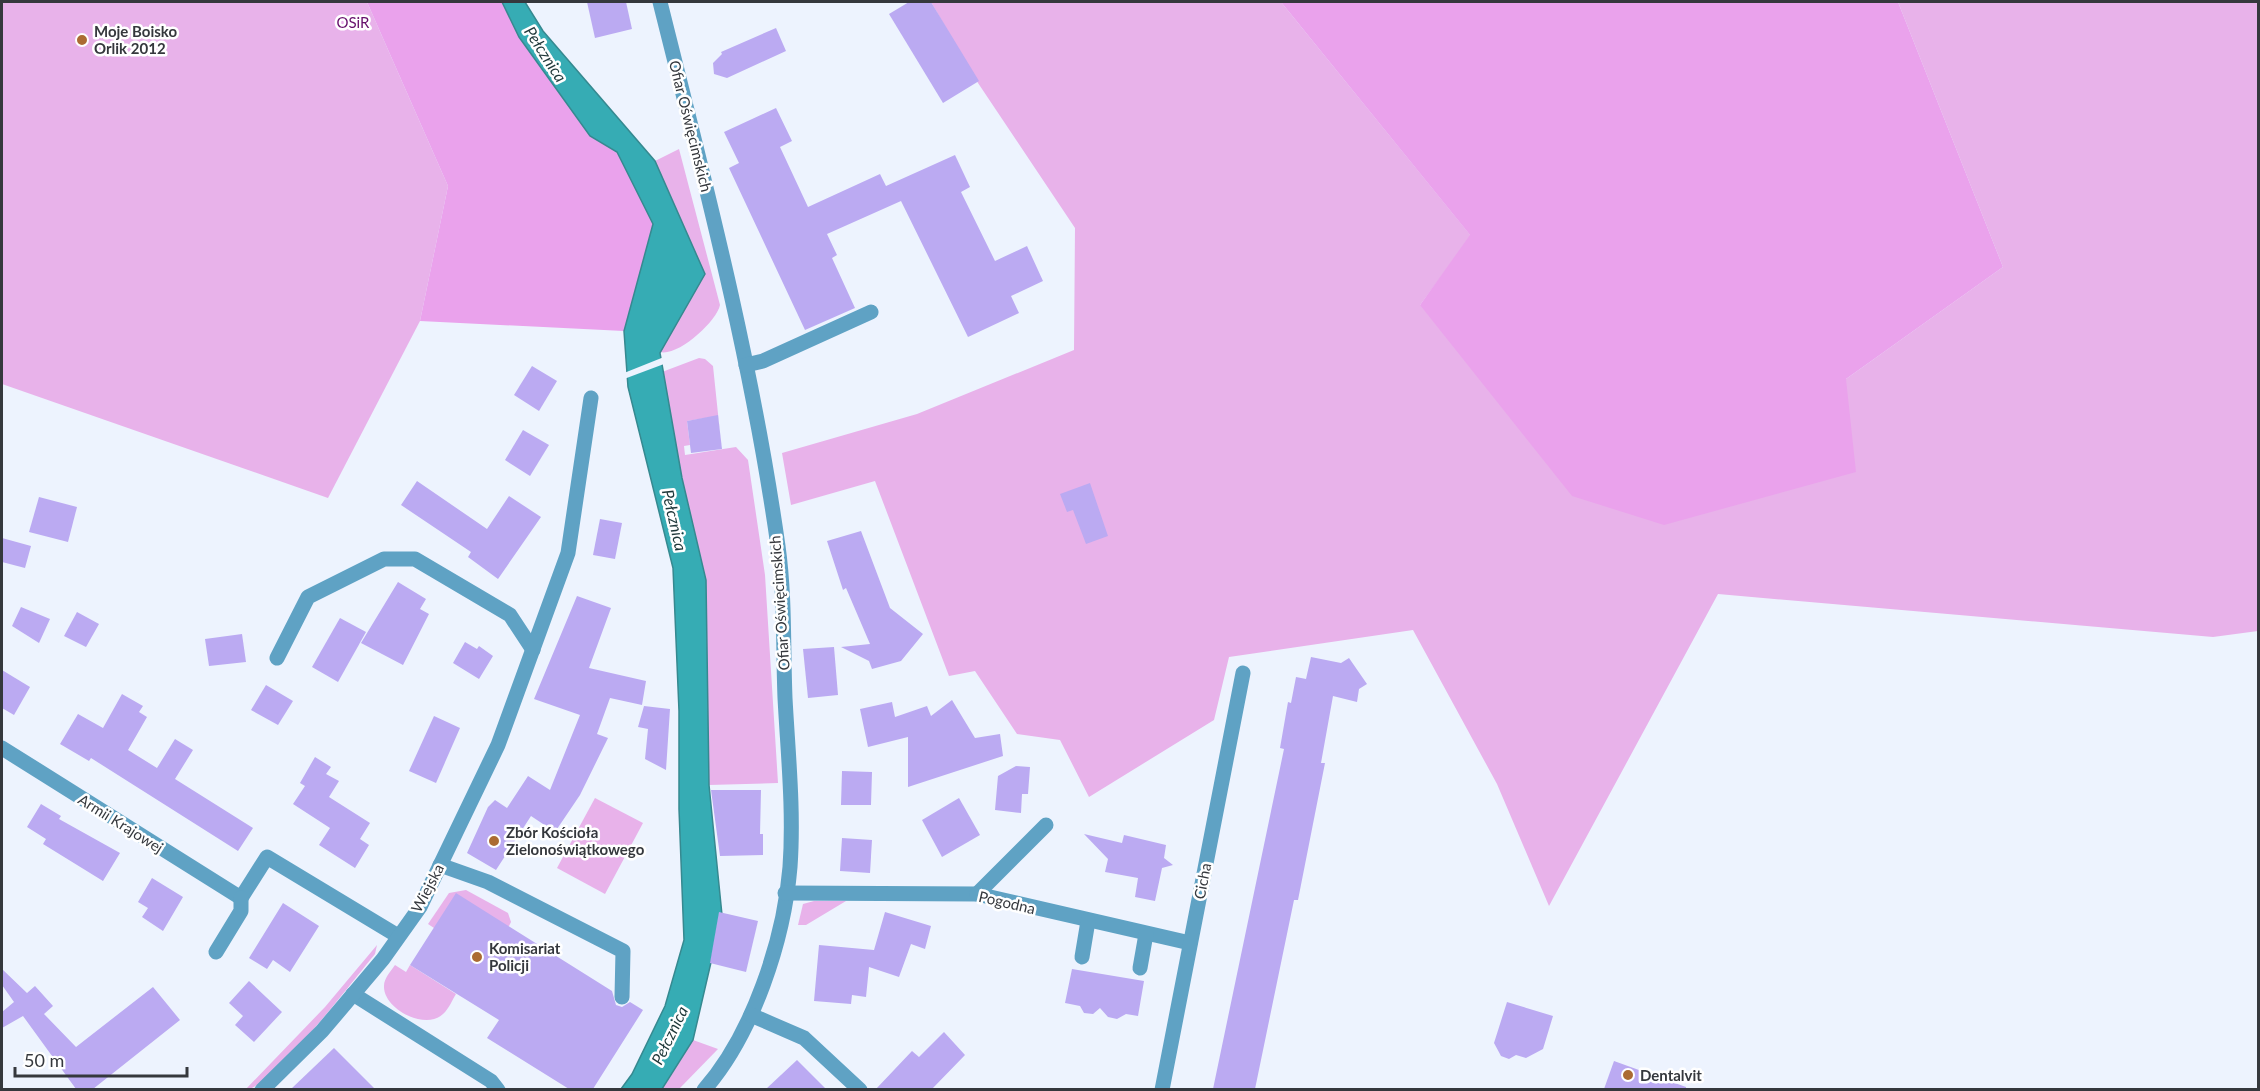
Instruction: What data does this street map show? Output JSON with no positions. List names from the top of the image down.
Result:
{
  "streets": {
    "street": [
      "Ofiar Oświęcimskich",
      "Armii Krajowej",
      "Cicha",
      "Wiejska",
      "Pogodna"
    ]
  },
  "crossings": [
    ["Ofiar Oświęcimskich", "Pogodna"],
    ["Cicha", "Pogodna"]
  ],
  "water": ["Pełcznica"],
  "parks": ["OSiR"],
  "places": [
    "Moje Boisko Orlik 2012",
    "Zbór Kościoła Zielonoświątkowego",
    "Komisariat Policji",
    "Dentalvit"
  ],
  "scale_bar": "50 m"
}
